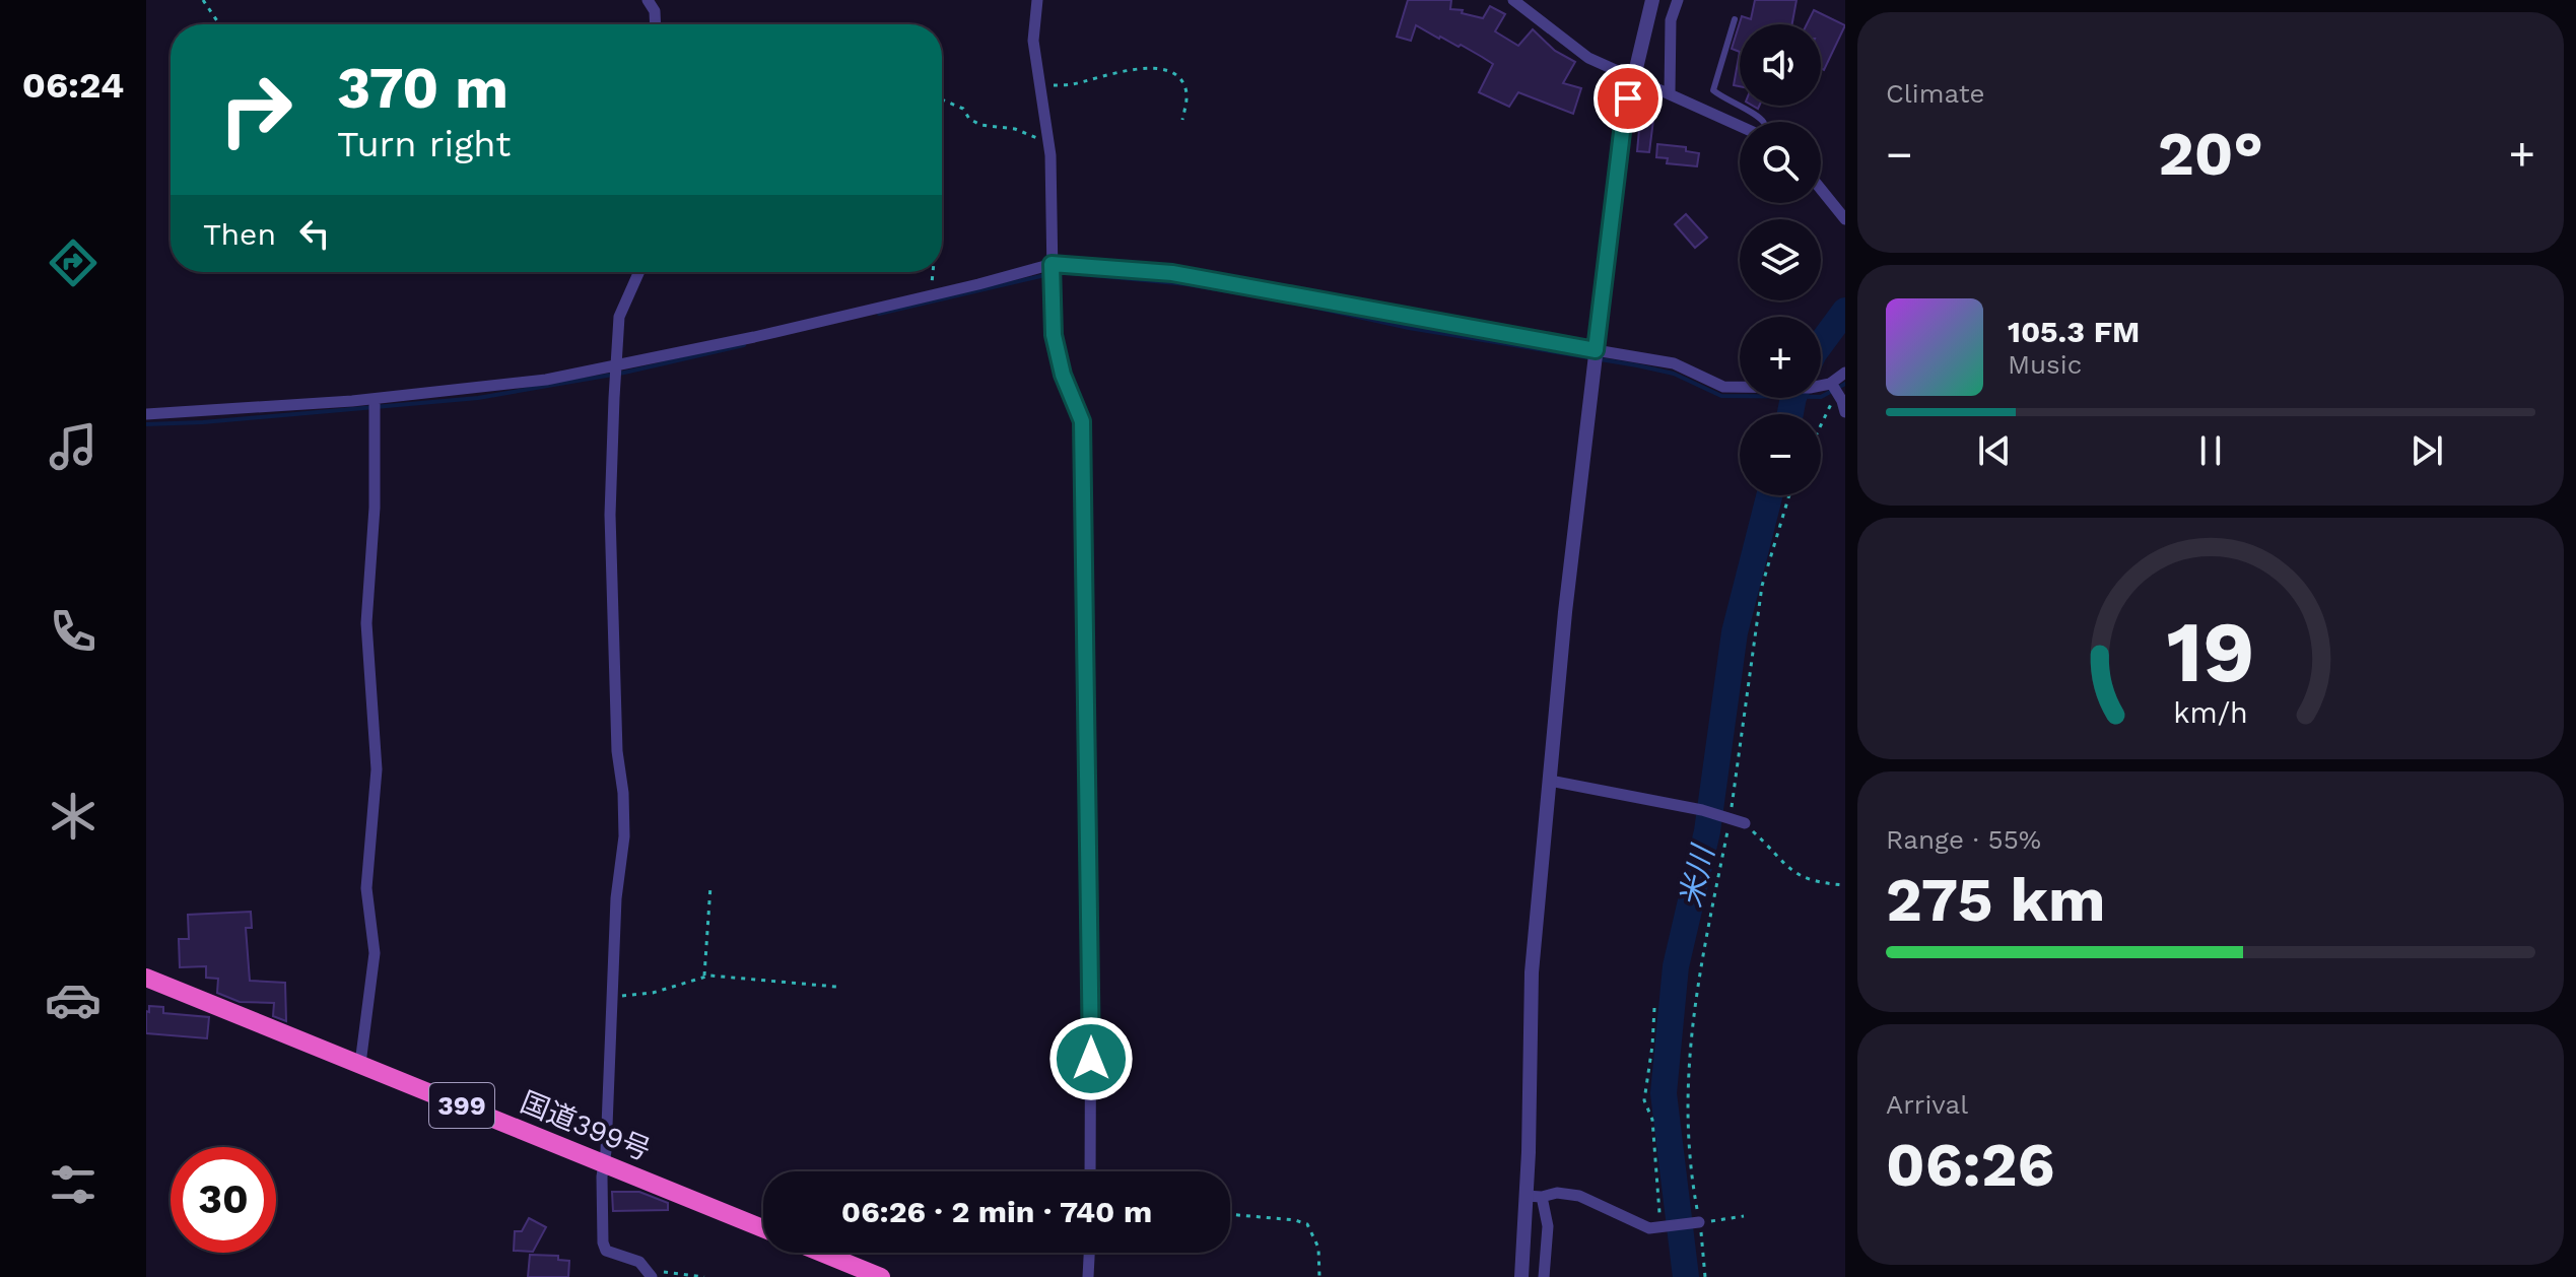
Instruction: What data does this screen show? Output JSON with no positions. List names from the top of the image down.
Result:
{
  "streets": {
    "highway": ["399", "国道399号"]
  },
  "water": ["米川"],
  "page": {
    "tabs": "06:24",
    "tile": [
      "Climate",
      ["Range · 55%", "275 km"],
      ["Arrival", "06:26"]
    ],
    "map_buttons": ["+", "−"],
    "turn": ["370 m", "Turn right"],
    "heat": ["−", "20°", "+"],
    "then": "Then",
    "song": ["105.3 FM", "Music"],
    "limit": "30",
    "trip": "06:26 · 2 min · 740 m",
    "gauge": ["19", "km/h"]
  }
}
